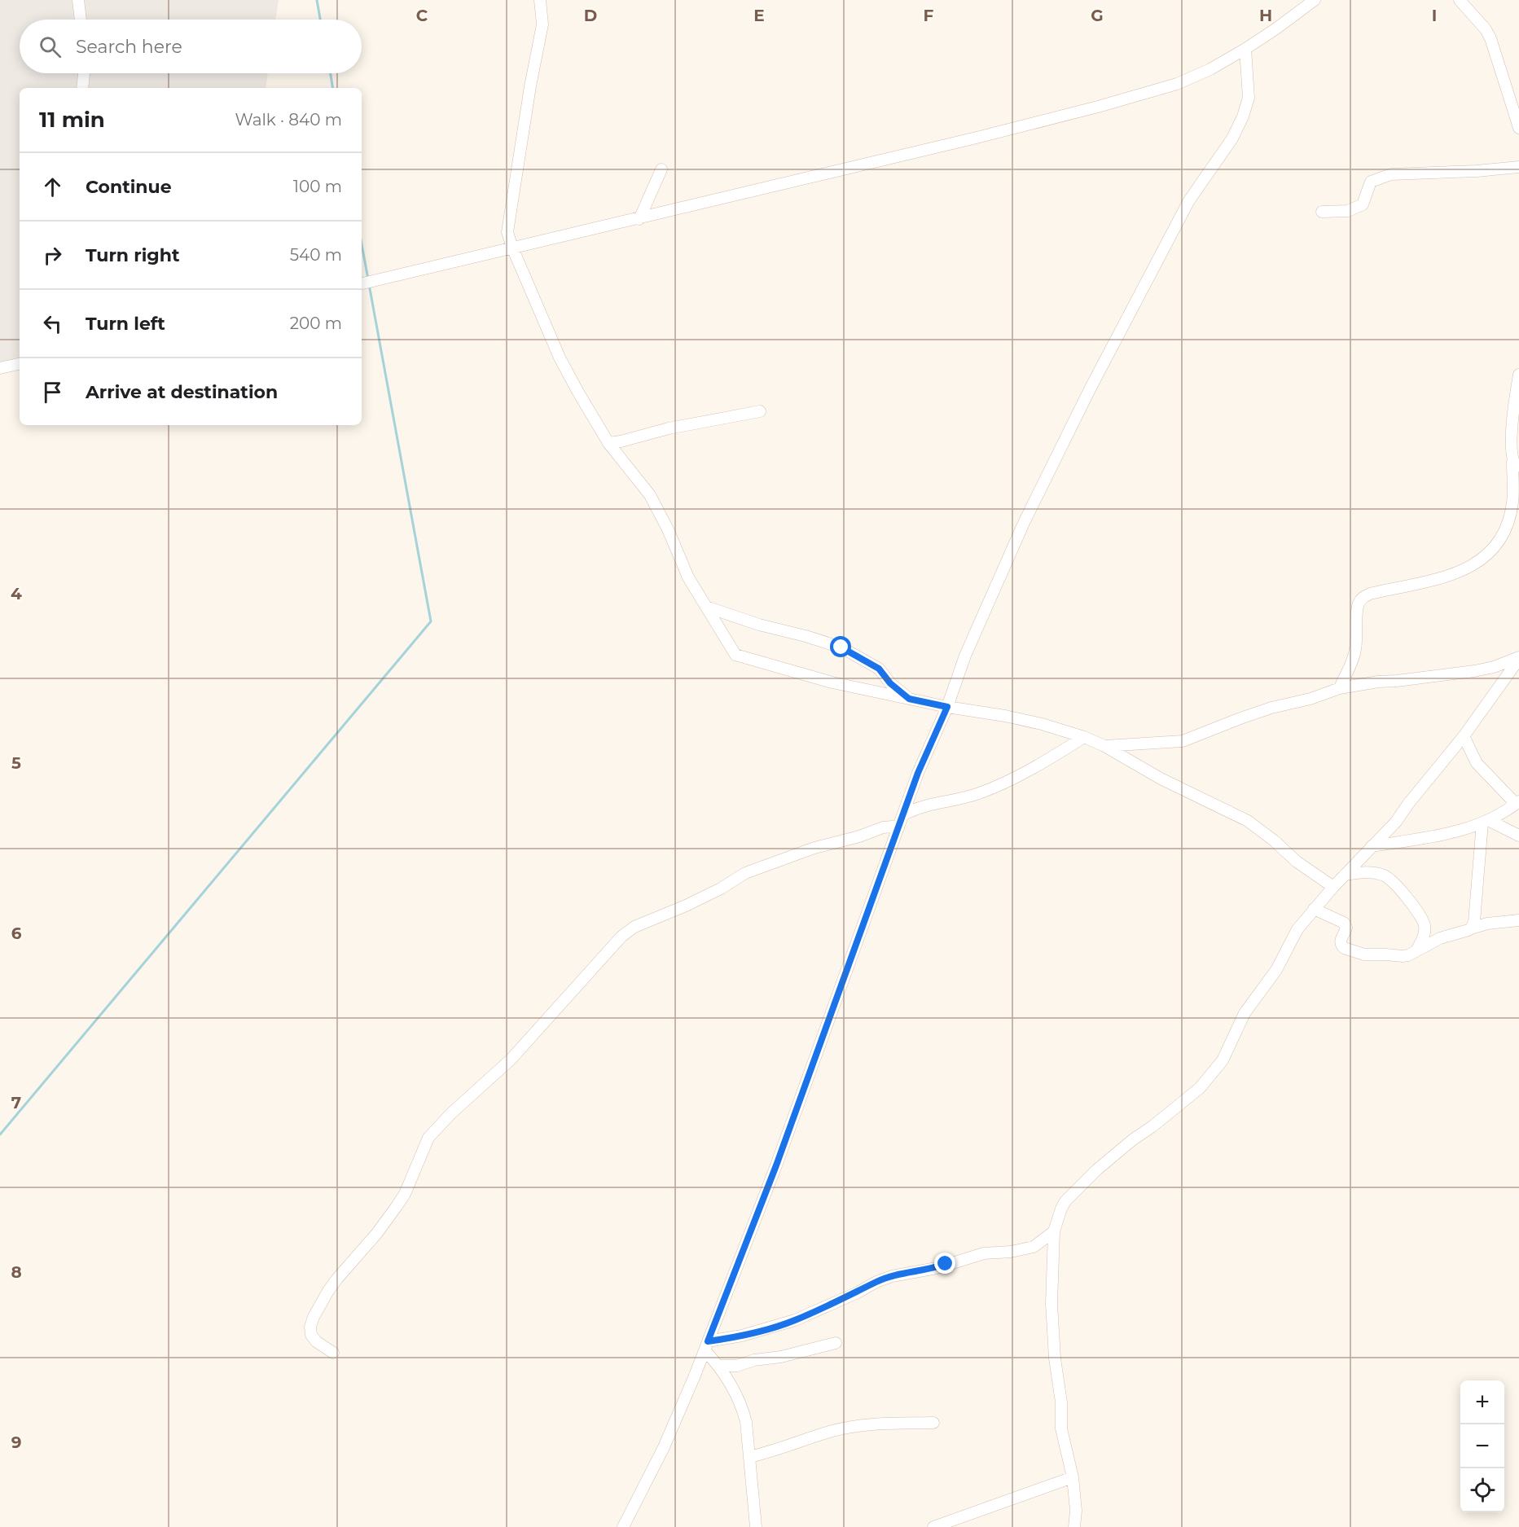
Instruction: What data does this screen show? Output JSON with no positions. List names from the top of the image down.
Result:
{
  "page": {
    "search": "Search here",
    "heading": ["11 min", "Walk · 840 m"],
    "list": [
      ["Continue", "100 m"],
      ["Turn right", "540 m"],
      ["Turn left", "200 m"],
      "Arrive at destination"
    ],
    "map_buttons": ["+", "−"]
  },
  "grid": {
    "columns": [
      "C",
      "D",
      "E",
      "F",
      "G",
      "H",
      "I"
    ],
    "rows": [
      "4",
      "5",
      "6",
      "7",
      "8",
      "9"
    ]
  }
}
